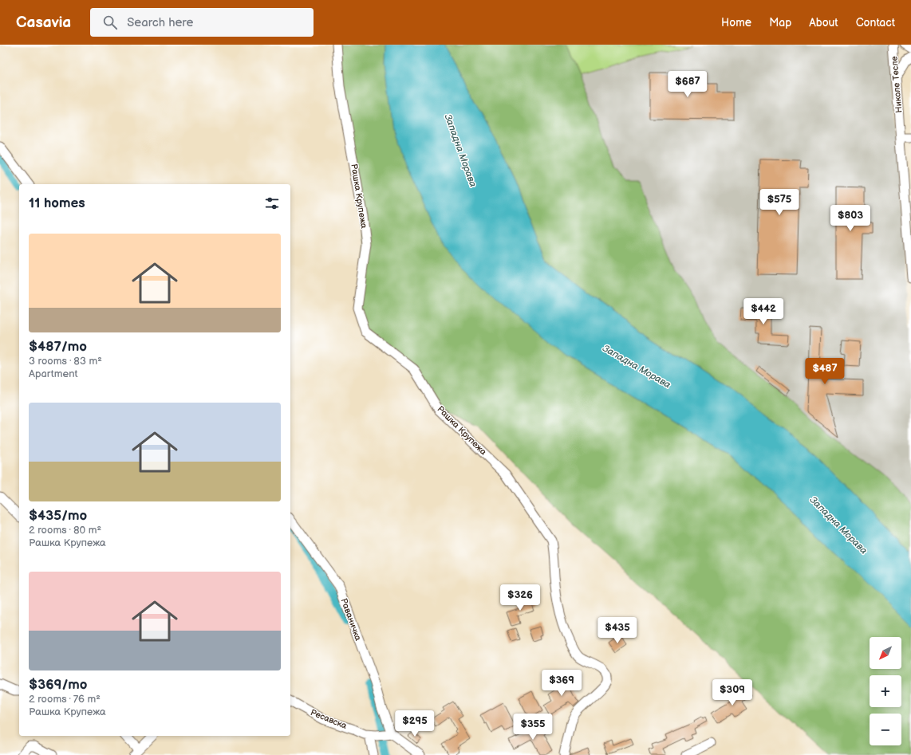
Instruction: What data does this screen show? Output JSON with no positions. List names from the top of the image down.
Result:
{
  "streets": {
    "street": [
      "Николе Тесле",
      "Рашка Крупежа",
      "Раваничка",
      "Ресавска"
    ]
  },
  "water": ["Западна Морава"],
  "north": "bottom left",
  "page": {
    "header": "Casavia",
    "search": "Search here",
    "nav": [
      "Home",
      "Map",
      "About",
      "Contact"
    ],
    "price": [
      "$687",
      "$575",
      "$803",
      "$442",
      "$487",
      "$326",
      "$435",
      "$369",
      "$309",
      "$295",
      "$355"
    ],
    "heading": "11 homes",
    "list": [
      {
        "name": "$487/mo",
        "note": "3 rooms · 83 m² · Apartment"
      },
      {
        "name": "$435/mo",
        "note": "2 rooms · 80 m² · Рашка Крупежа"
      },
      {
        "name": "$369/mo",
        "note": "2 rooms · 76 m² · Рашка Крупежа"
      }
    ],
    "map_buttons": ["+", "−"]
  }
}
